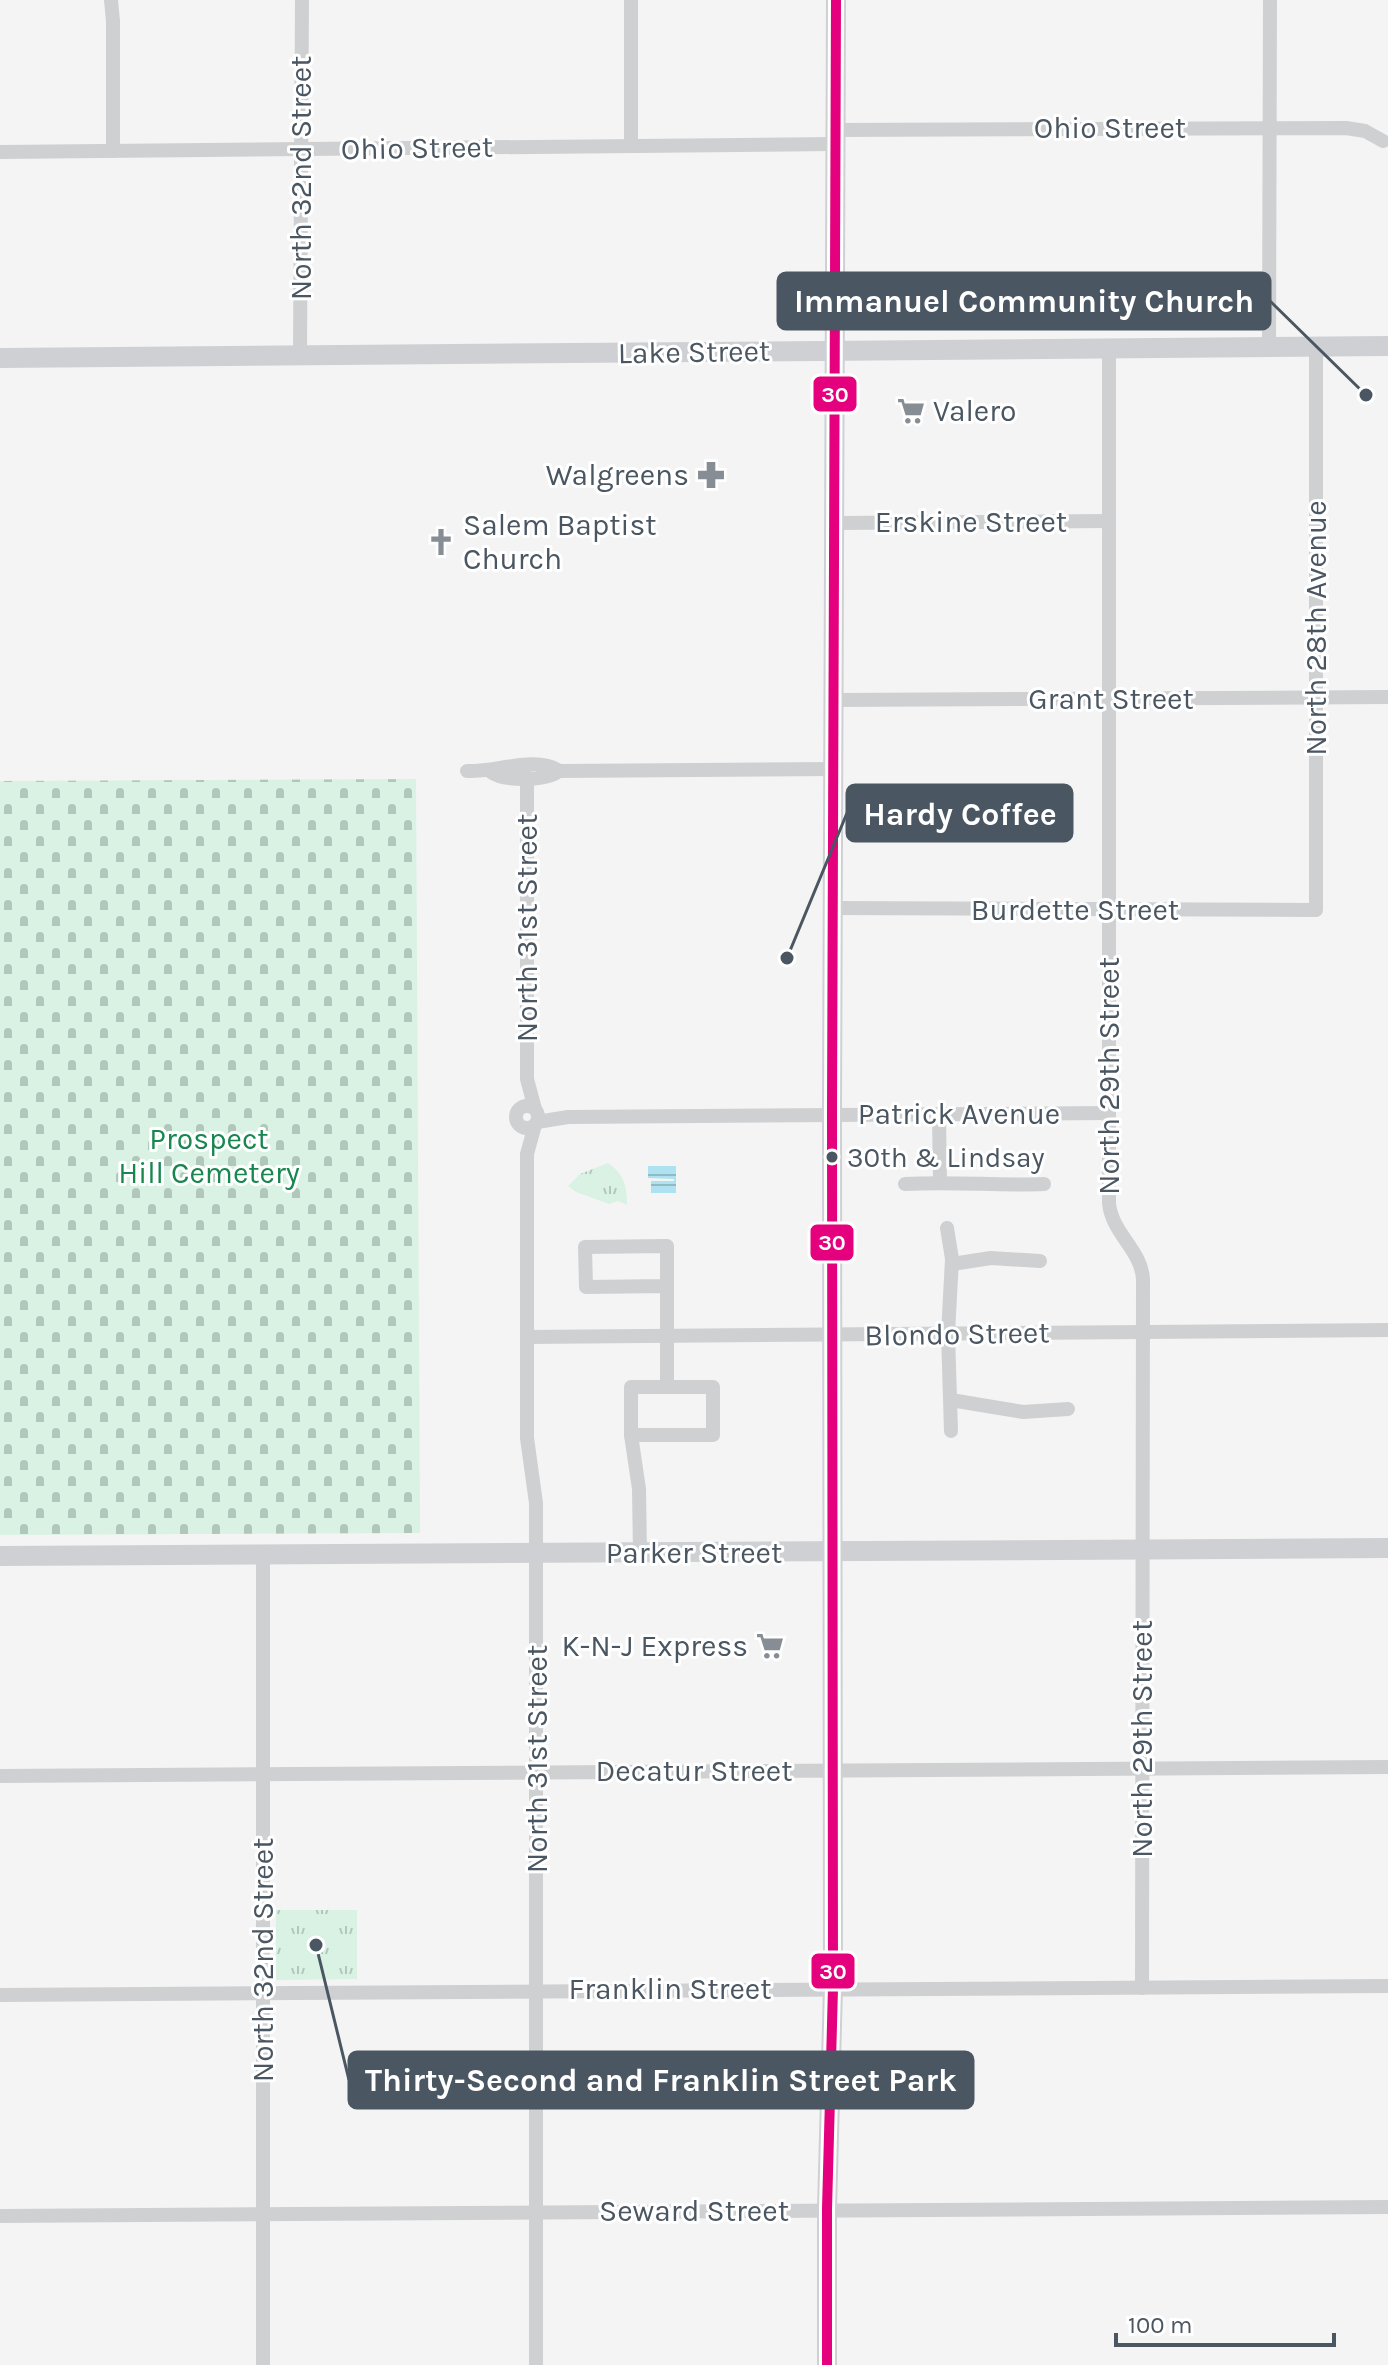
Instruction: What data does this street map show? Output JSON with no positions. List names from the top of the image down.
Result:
{
  "streets": {
    "main road": ["Lake Street", "Parker Street"],
    "street": [
      "Ohio Street",
      "North 32nd Street",
      "Erskine Street",
      "North 28th Avenue",
      "Grant Street",
      "Burdette Street",
      "North 31st Street",
      "North 29th Street",
      "Patrick Avenue",
      "Blondo Street",
      "Decatur Street",
      "Franklin Street",
      "Seward Street"
    ]
  },
  "crossings": [
    ["Ohio Street", "North 32nd Street"],
    ["North 32nd Street", "Lake Street"],
    ["North 32nd Street", "Parker Street"],
    ["North 32nd Street", "Decatur Street"],
    ["North 32nd Street", "Franklin Street"],
    ["North 32nd Street", "Seward Street"],
    ["Lake Street", "North 28th Avenue"],
    ["Lake Street", "North 29th Street"],
    ["Erskine Street", "North 29th Street"],
    ["North 28th Avenue", "Grant Street"],
    ["North 28th Avenue", "Burdette Street"],
    ["Grant Street", "North 29th Street"],
    ["Burdette Street", "North 29th Street"],
    ["North 31st Street", "Patrick Avenue"],
    ["North 31st Street", "Blondo Street"],
    ["North 31st Street", "Parker Street"],
    ["North 31st Street", "Decatur Street"],
    ["North 31st Street", "Franklin Street"],
    ["North 31st Street", "Seward Street"],
    ["North 29th Street", "Patrick Avenue"],
    ["North 29th Street", "Blondo Street"],
    ["North 29th Street", "Parker Street"],
    ["North 29th Street", "Decatur Street"],
    ["North 29th Street", "Franklin Street"]
  ],
  "parks": ["Prospect Hill Cemetery"],
  "places": {
    "other": [
      "Immanuel Community Church",
      "Hardy Coffee",
      "30th & Lindsay",
      "Thirty-Second and Franklin Street Park"
    ],
    "supermarket": ["Valero", "K-N-J Express"],
    "pharmacy": ["Walgreens"],
    "church": ["Salem Baptist Church"]
  },
  "lines": ["transit line 30"],
  "scale_bar": "100 m"
}
